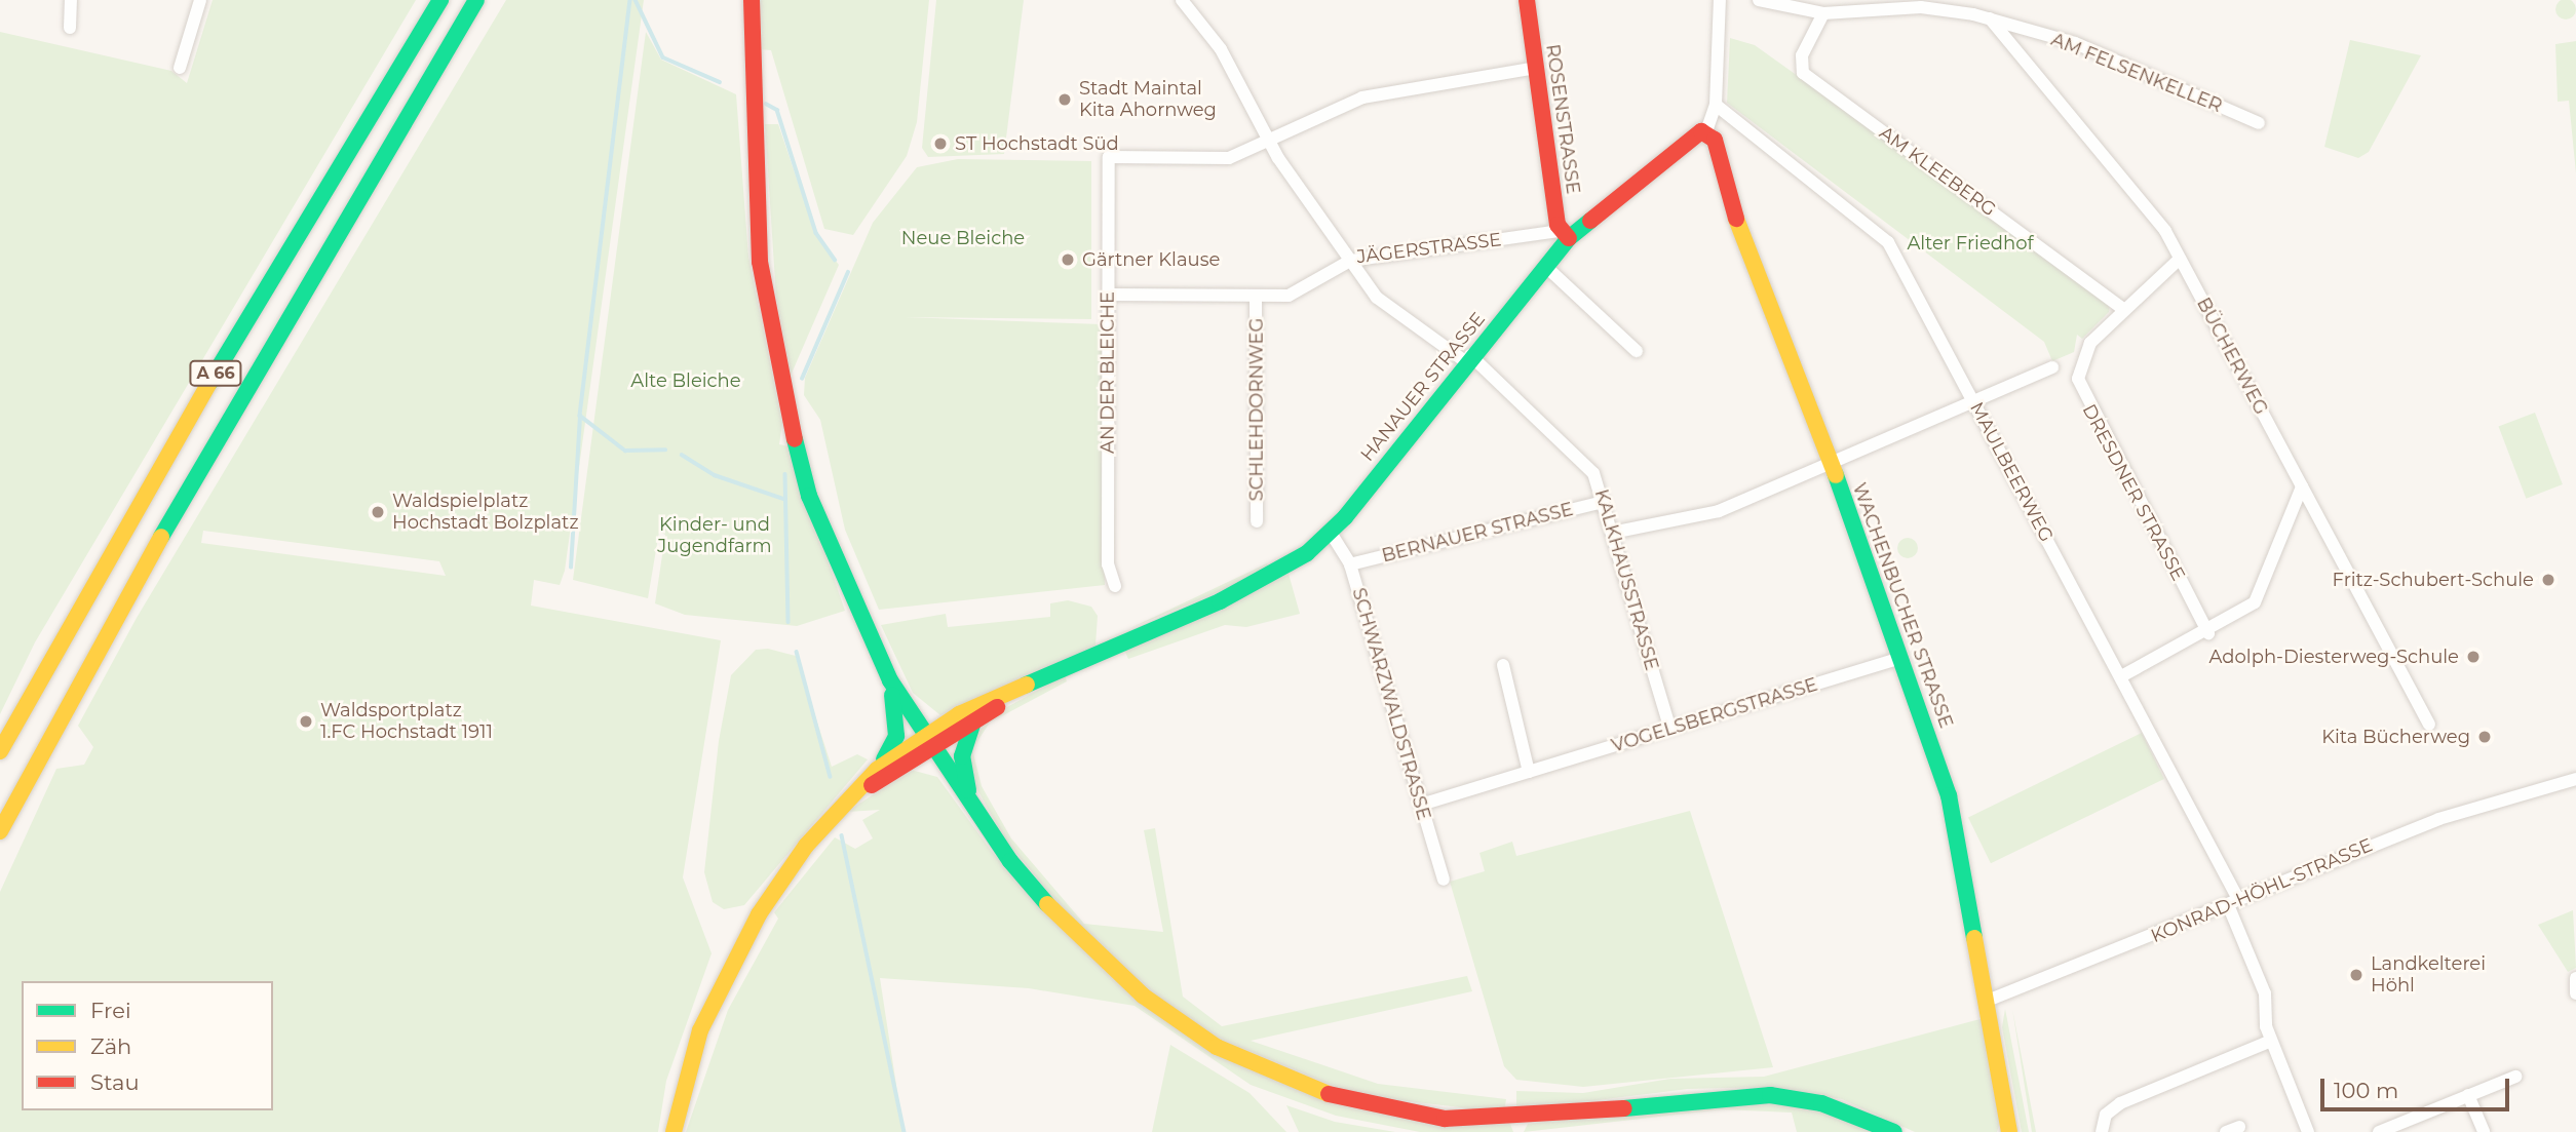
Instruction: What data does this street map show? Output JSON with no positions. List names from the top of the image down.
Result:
{
  "streets": {
    "main road": [
      "ROSENSTRASSE",
      "A 66",
      "HANAUER STRASSE",
      "WACHENBUCHER STRASSE"
    ],
    "street": [
      "AM FELSENKELLER",
      "AM KLEEBERG",
      "JÄGERSTRASSE",
      "BÜCHERWEG",
      "AN DER BLEICHE",
      "SCHLEHDORNWEG",
      "MAULBEERWEG",
      "DRESDNER STRASSE",
      "BERNAUER STRASSE",
      "KALKHAUSSTRASSE",
      "SCHWARZWALDSTRASSE",
      "VOGELSBERGSTRASSE",
      "KONRAD-HÖHL-STRASSE"
    ]
  },
  "crossings": [
    ["AM FELSENKELLER", "AM KLEEBERG"],
    ["AM FELSENKELLER", "BÜCHERWEG"],
    ["ROSENSTRASSE", "JÄGERSTRASSE"],
    ["ROSENSTRASSE", "HANAUER STRASSE"],
    ["AM KLEEBERG", "DRESDNER STRASSE"],
    ["JÄGERSTRASSE", "AN DER BLEICHE"],
    ["JÄGERSTRASSE", "HANAUER STRASSE"],
    ["JÄGERSTRASSE", "KALKHAUSSTRASSE"],
    ["BÜCHERWEG", "DRESDNER STRASSE"],
    ["HANAUER STRASSE", "KALKHAUSSTRASSE"],
    ["HANAUER STRASSE", "WACHENBUCHER STRASSE"],
    ["HANAUER STRASSE", "SCHWARZWALDSTRASSE"],
    ["MAULBEERWEG", "KONRAD-HÖHL-STRASSE"],
    ["BERNAUER STRASSE", "KALKHAUSSTRASSE"],
    ["BERNAUER STRASSE", "SCHWARZWALDSTRASSE"],
    ["KALKHAUSSTRASSE", "VOGELSBERGSTRASSE"],
    ["WACHENBUCHER STRASSE", "VOGELSBERGSTRASSE"],
    ["WACHENBUCHER STRASSE", "KONRAD-HÖHL-STRASSE"],
    ["SCHWARZWALDSTRASSE", "VOGELSBERGSTRASSE"]
  ],
  "parks": [
    "Neue Bleiche",
    "Alter Friedhof",
    "Alte Bleiche",
    "Kinder- und Jugendfarm"
  ],
  "places": [
    "Stadt Maintal Kita Ahornweg",
    "ST Hochstadt Süd",
    "Gärtner Klause",
    "Waldspielplatz Hochstadt Bolzplatz",
    "Fritz-Schubert-Schule",
    "Adolph-Diesterweg-Schule",
    "Waldsportplatz 1.FC Hochstadt 1911",
    "Kita Bücherweg",
    "Landkelterei Höhl"
  ],
  "legend": ["Frei", "Zäh", "Stau"],
  "scale_bar": "100 m"
}
